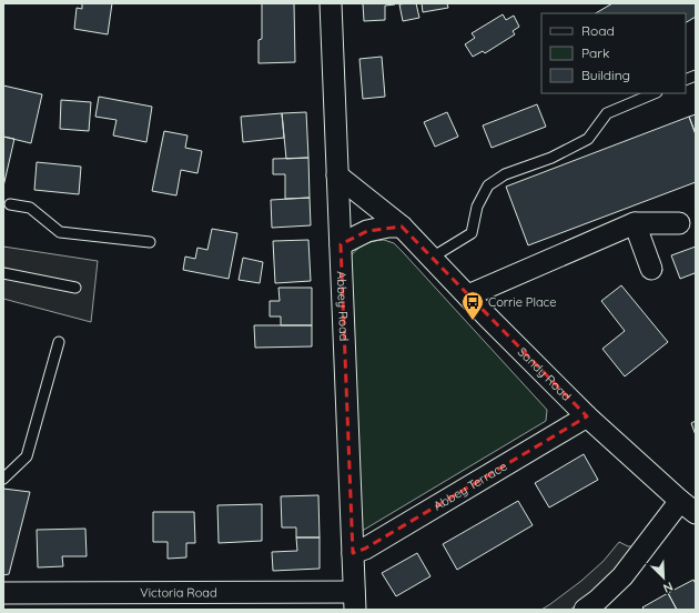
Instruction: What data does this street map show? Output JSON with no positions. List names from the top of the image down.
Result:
{
  "streets": {
    "street": [
      "Abbey Road",
      "Sandy Road",
      "Abbey Terrace",
      "Victoria Road"
    ]
  },
  "crossings": [
    ["Abbey Road", "Sandy Road"],
    ["Abbey Road", "Abbey Terrace"],
    ["Abbey Road", "Victoria Road"],
    ["Sandy Road", "Abbey Terrace"]
  ],
  "places": {
    "bus stop": ["Corrie Place"]
  },
  "legend": ["Road", "Park", "Building"],
  "north": "bottom right"
}
